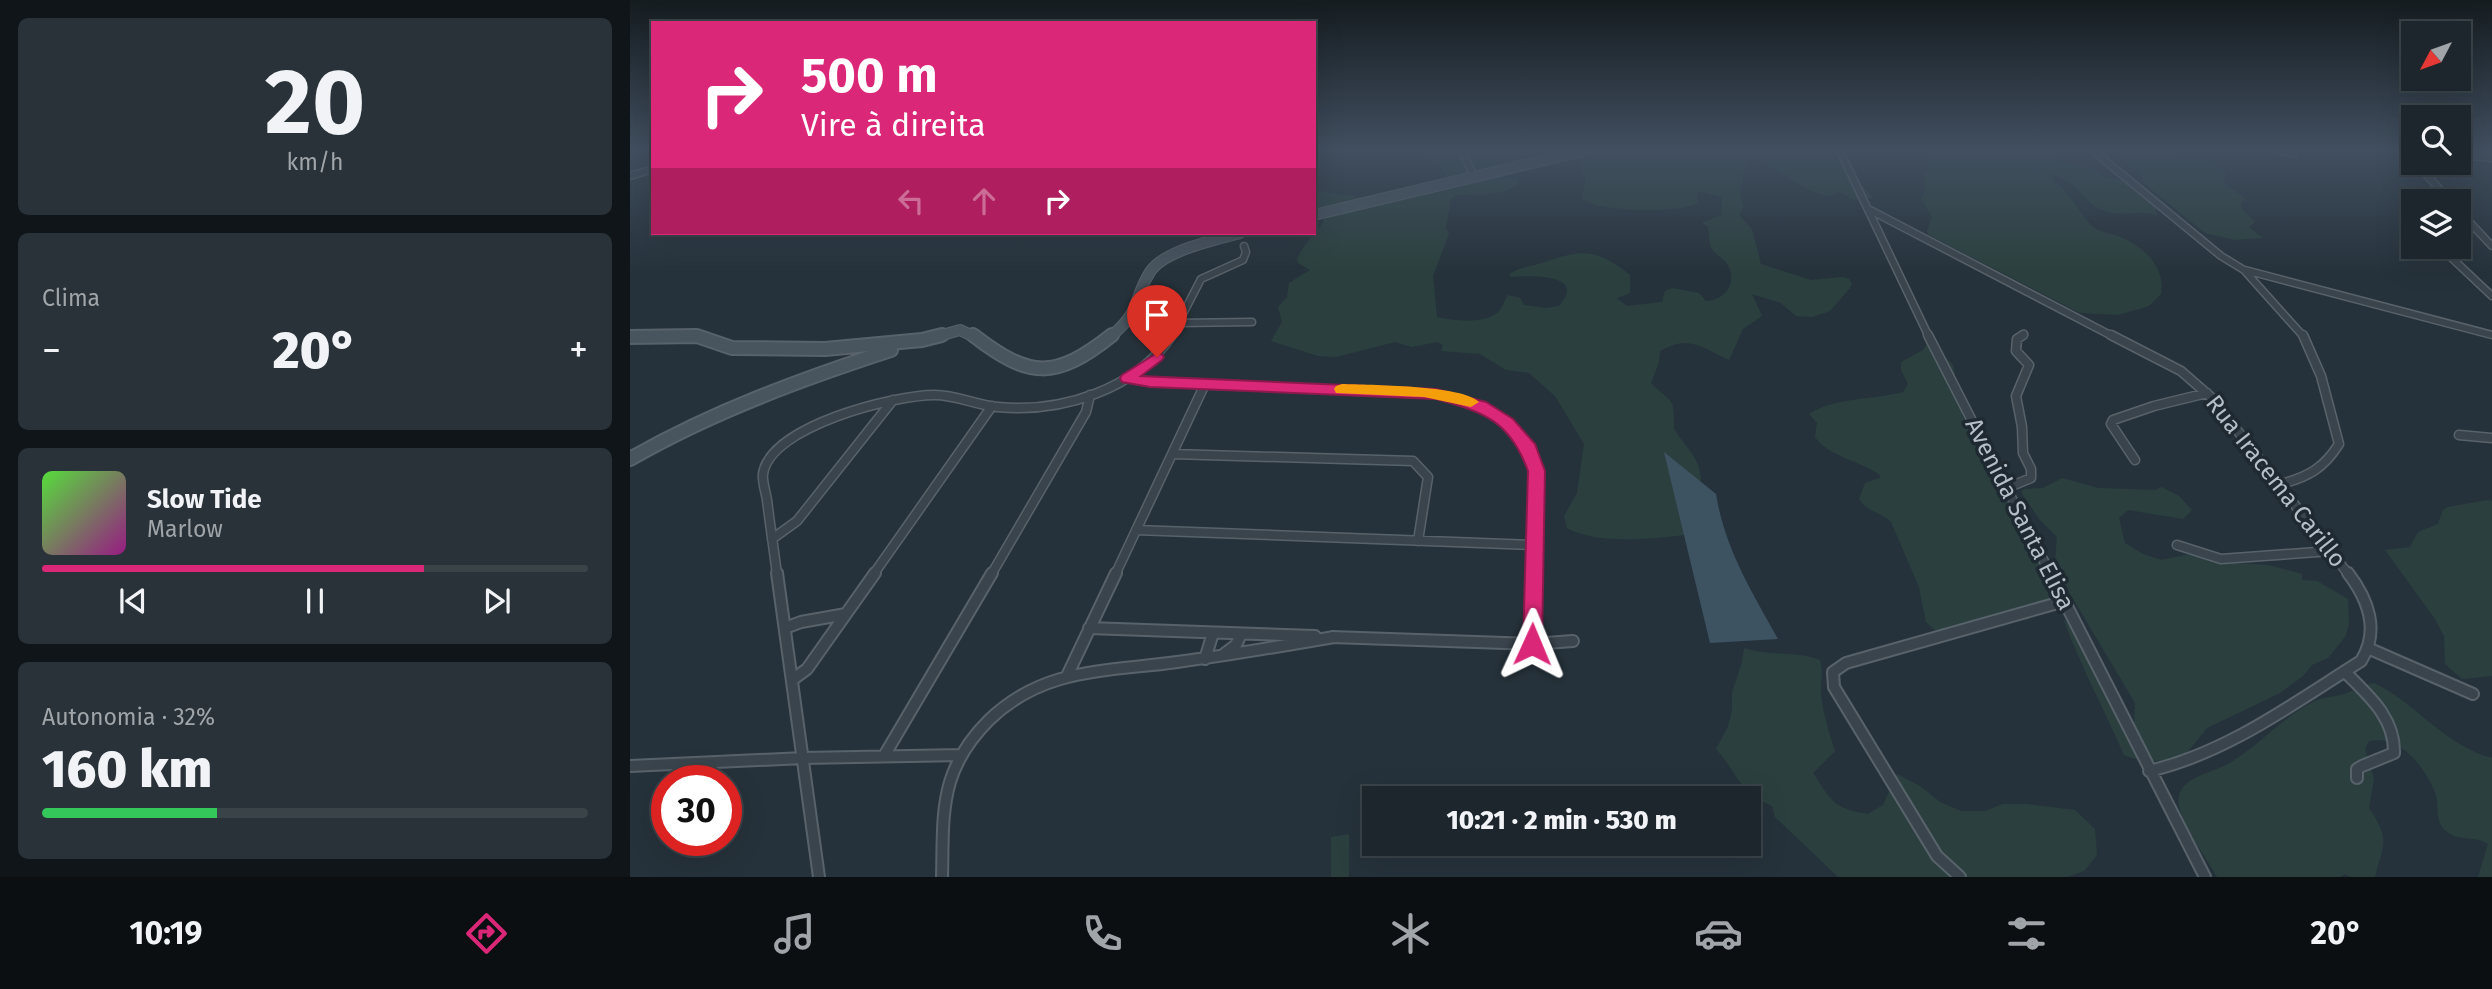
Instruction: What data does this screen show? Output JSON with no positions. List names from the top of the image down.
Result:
{
  "streets": {
    "street": ["Rua Iracema Carillo", "Avenida Santa Elisa"]
  },
  "crossings": [
    ["Rua Iracema Carillo", "Avenida Santa Elisa"]
  ],
  "north": "bottom left",
  "page": {
    "tile": [
      ["20", "km/h"],
      "Clima",
      ["Autonomia · 32%", "160 km"]
    ],
    "turn": ["500 m", "Vire à direita"],
    "heat": ["−", "20°", "+"],
    "song": ["Slow Tide", "Marlow"],
    "limit": "30",
    "trip": "10:21 · 2 min · 530 m",
    "tabs": ["10:19", "20°"]
  }
}
